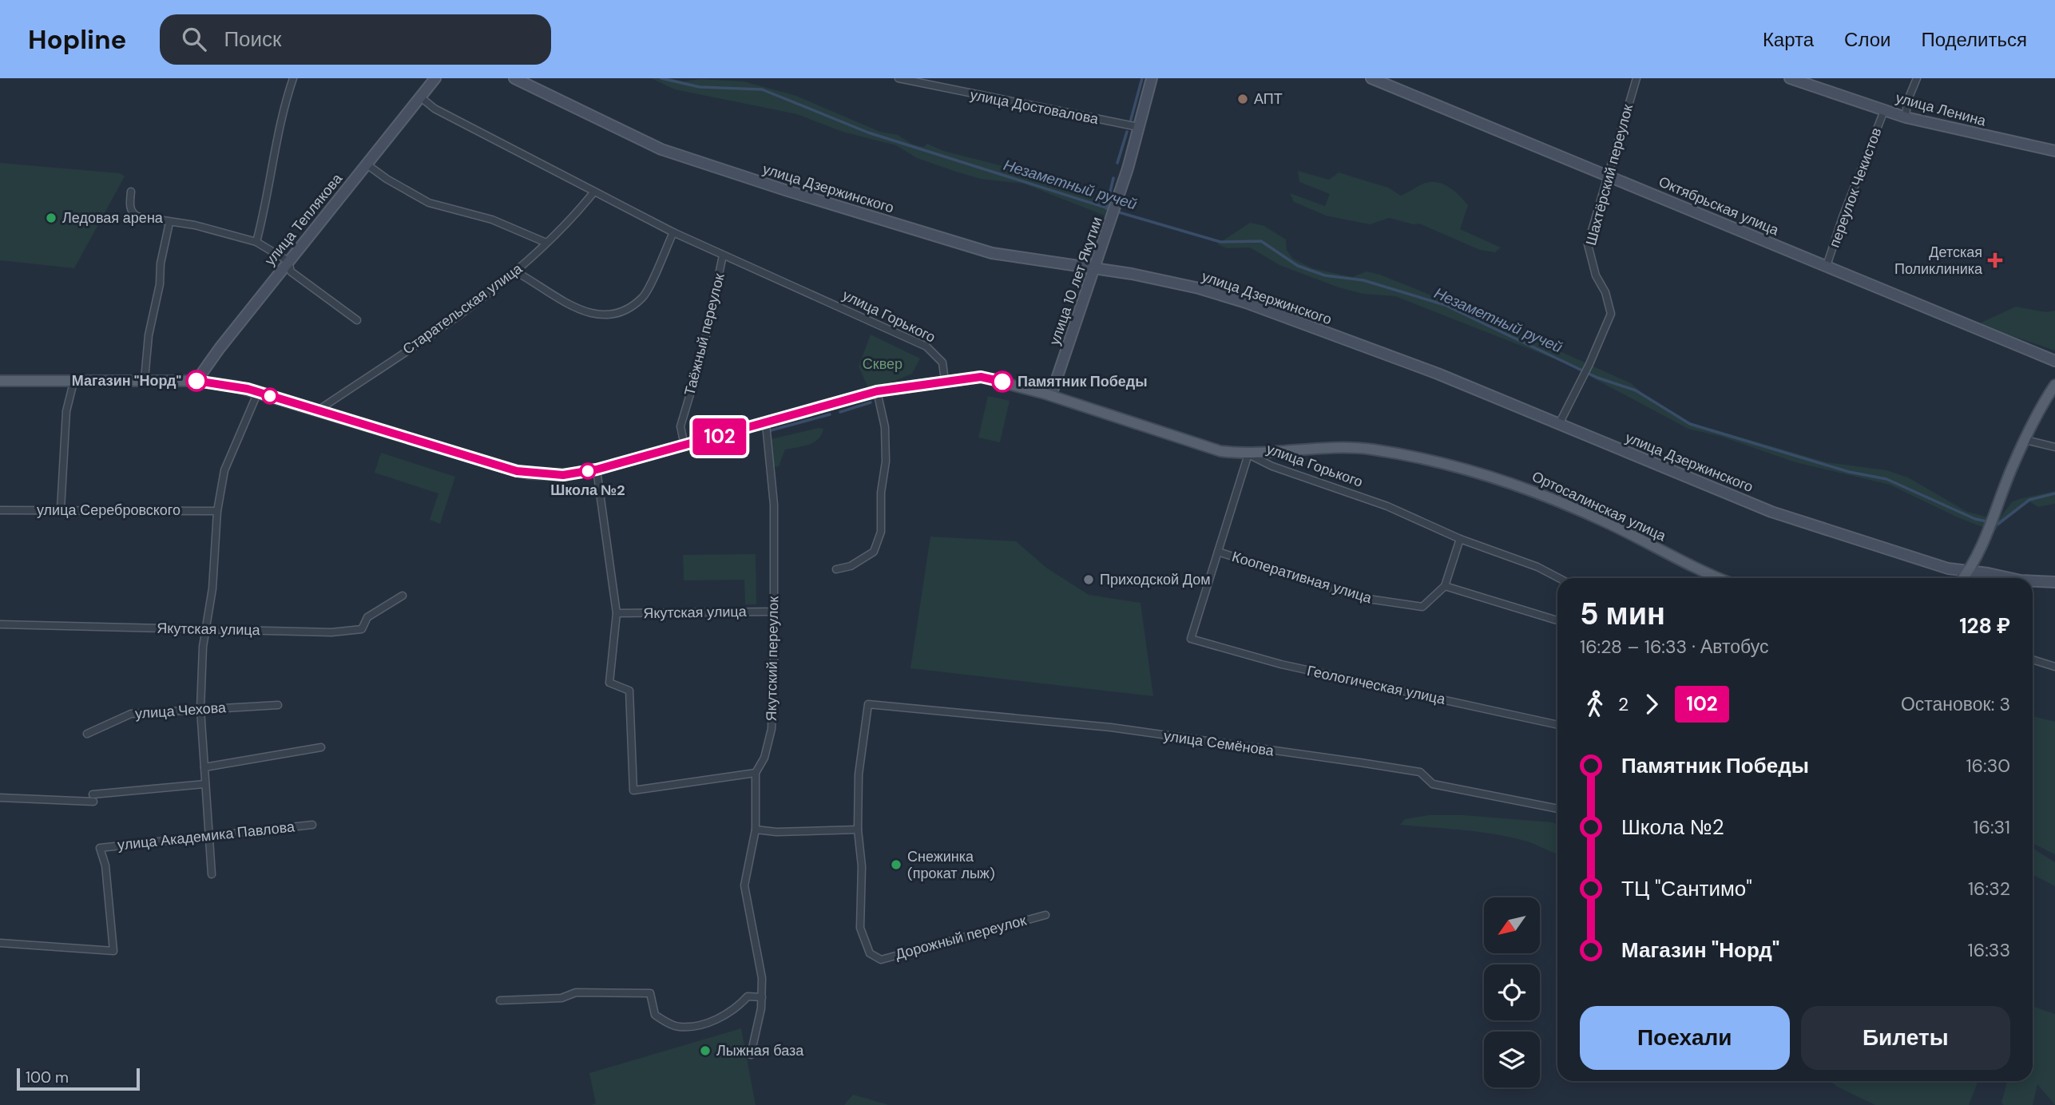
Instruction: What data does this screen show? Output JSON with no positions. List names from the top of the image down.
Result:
{
  "streets": {
    "main road": ["улица Горького", "Ортосалинская улица"],
    "street": [
      "улица Достовалова",
      "улица Ленина",
      "Шахтёрский переулок",
      "переулок Чекистов",
      "улица Дзержинского",
      "Октябрьская улица",
      "улица Теплякова",
      "улица 10 лет Якутии",
      "Старательская улица",
      "Таёжный переулок",
      "улица Серебровского",
      "Кооперативная улица",
      "Якутская улица",
      "Якутский переулок",
      "Геологическая улица",
      "улица Чехова",
      "улица Семёнова",
      "улица Академика Павлова",
      "Дорожный переулок"
    ]
  },
  "crossings": [
    ["улица Достовалова", "улица 10 лет Якутии"],
    ["улица Ленина", "переулок Чекистов"],
    ["Шахтёрский переулок", "улица Дзержинского"],
    ["Шахтёрский переулок", "Октябрьская улица"],
    ["переулок Чекистов", "Октябрьская улица"],
    ["улица Дзержинского", "улица 10 лет Якутии"],
    ["улица Теплякова", "улица Горького"],
    ["улица 10 лет Якутии", "улица Горького"],
    ["Старательская улица", "улица Горького"],
    ["улица Горького", "Таёжный переулок"],
    ["улица Горького", "Ортосалинская улица"],
    ["Кооперативная улица", "Геологическая улица"],
    ["Якутская улица", "Якутский переулок"],
    ["улица Семёнова", "Дорожный переулок"]
  ],
  "water": ["Незаметный ручей"],
  "parks": ["Сквер"],
  "places": {
    "other": [
      "АПТ",
      "Ледовая арена",
      "Магазин \"Норд\"",
      "Памятник Победы",
      "Школа №2",
      "Приходской Дом",
      "Снежинка (прокат лыж)",
      "Лыжная база"
    ],
    "health": ["Детская Поликлиника"]
  },
  "lines": ["bus line 102"],
  "scale_bar": "100 m",
  "north": "bottom left",
  "page": {
    "header": "Hopline",
    "search": "Поиск",
    "nav": ["Карта", "Слои", "Поделиться"],
    "on_map": "102",
    "heading": ["5 мин", "16:28 – 16:33 · Автобус", "128 ₽"],
    "legs": ["2", "102", "Остановок: 3"],
    "list": [
      {
        "name": "Памятник Победы",
        "value": "16:30"
      },
      {
        "name": "Школа №2",
        "value": "16:31"
      },
      {
        "name": "ТЦ \"Сантимо\"",
        "value": "16:32"
      },
      {
        "name": "Магазин \"Норд\"",
        "value": "16:33"
      }
    ],
    "buttons": ["Поехали", "Билеты"],
    "scale": "100 m"
  }
}
